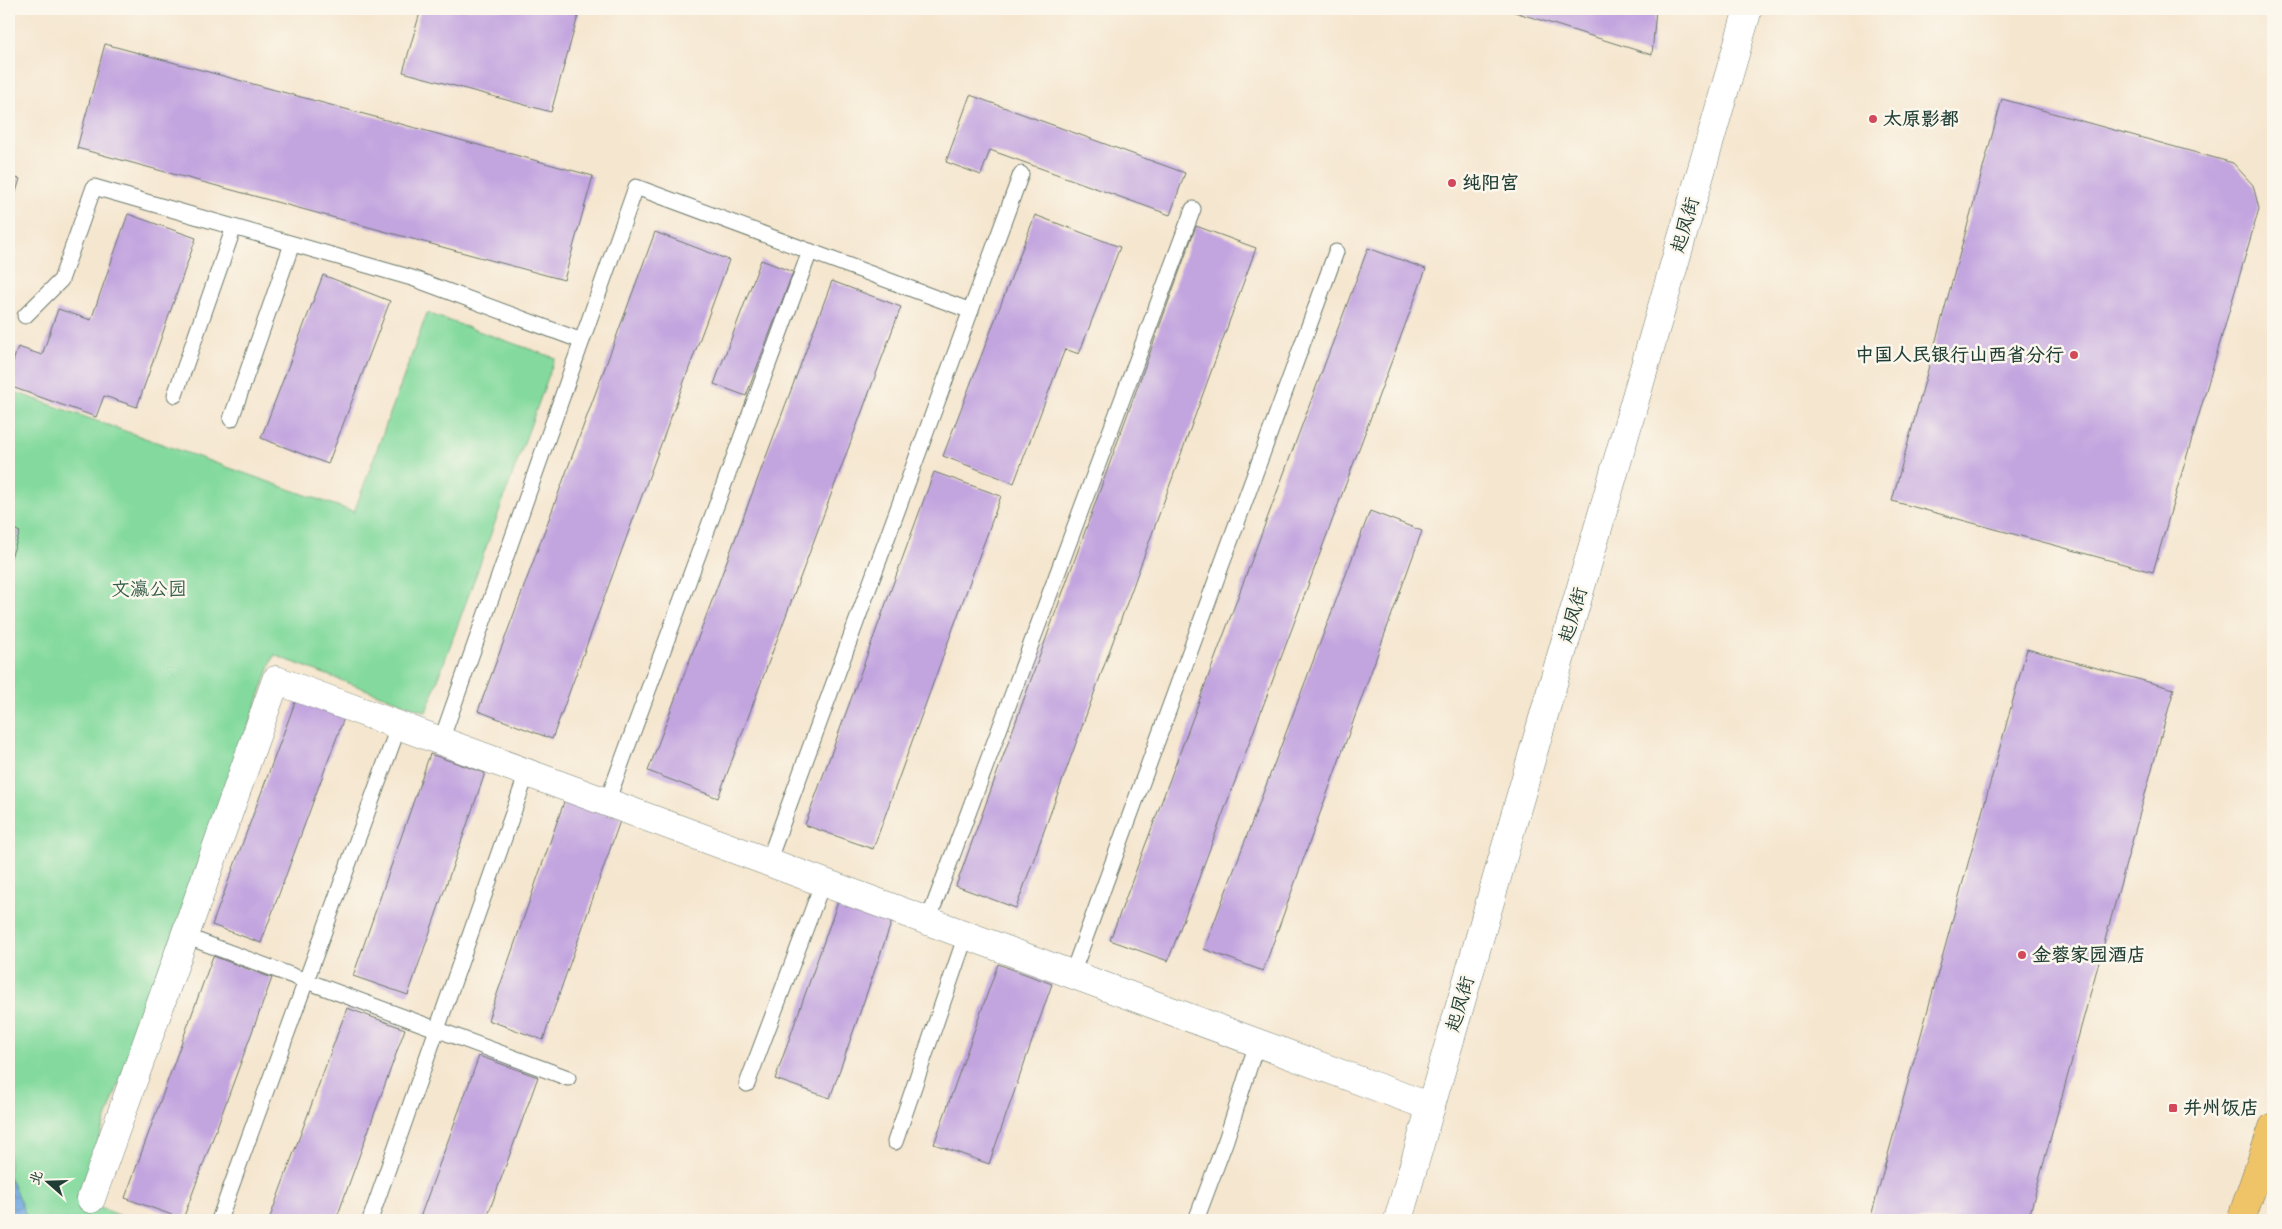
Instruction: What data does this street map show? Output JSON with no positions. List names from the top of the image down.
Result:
{
  "streets": {
    "street": ["起凤街"]
  },
  "parks": ["文瀛公园"],
  "places": {
    "other": [
      "太原影都",
      "纯阳宫",
      "中国人民银行山西省分行",
      "金蓉家园酒店"
    ],
    "transit": ["并州饭店"]
  },
  "north": "left"
}
